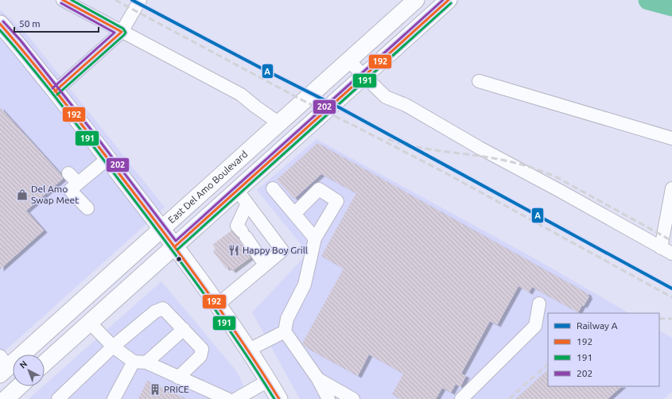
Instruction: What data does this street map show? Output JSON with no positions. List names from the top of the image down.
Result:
{
  "streets": {
    "main road": ["East Del Amo Boulevard"]
  },
  "places": {
    "shop": ["Del Amo Swap Meet"],
    "restaurant": ["Happy Boy Grill"],
    "building": ["PRICE"]
  },
  "lines": [
    "rail line A",
    "transit line 192",
    "transit line 191",
    "transit line 202"
  ],
  "legend": [
    "Railway A",
    "192",
    "191",
    "202"
  ],
  "scale_bar": "50 m",
  "north": "top left"
}
